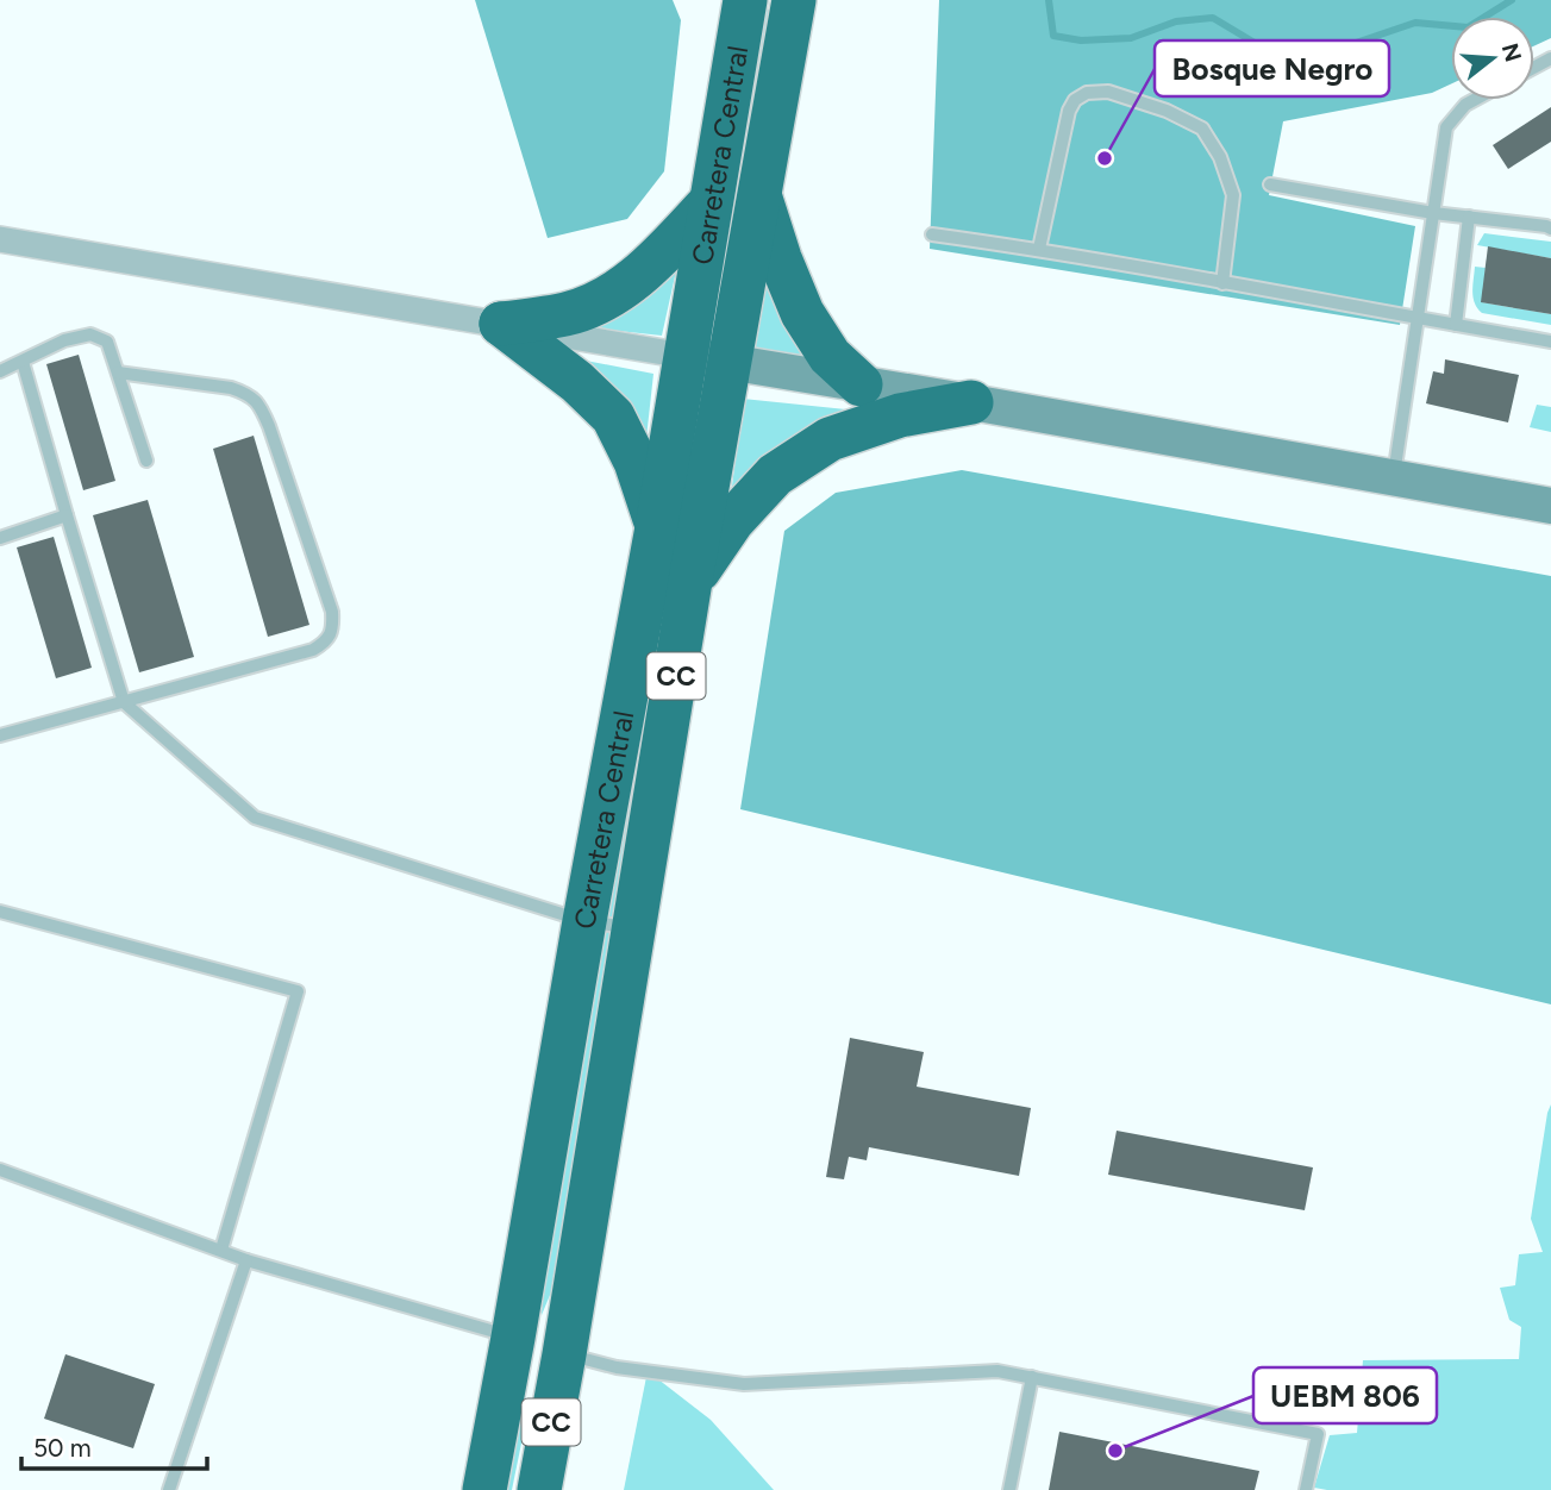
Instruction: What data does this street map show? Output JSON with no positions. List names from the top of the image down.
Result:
{
  "streets": {
    "highway": ["Carretera Central", "CC"]
  },
  "places": ["Bosque Negro", "UEBM 806"],
  "scale_bar": "50 m",
  "north": "right"
}
